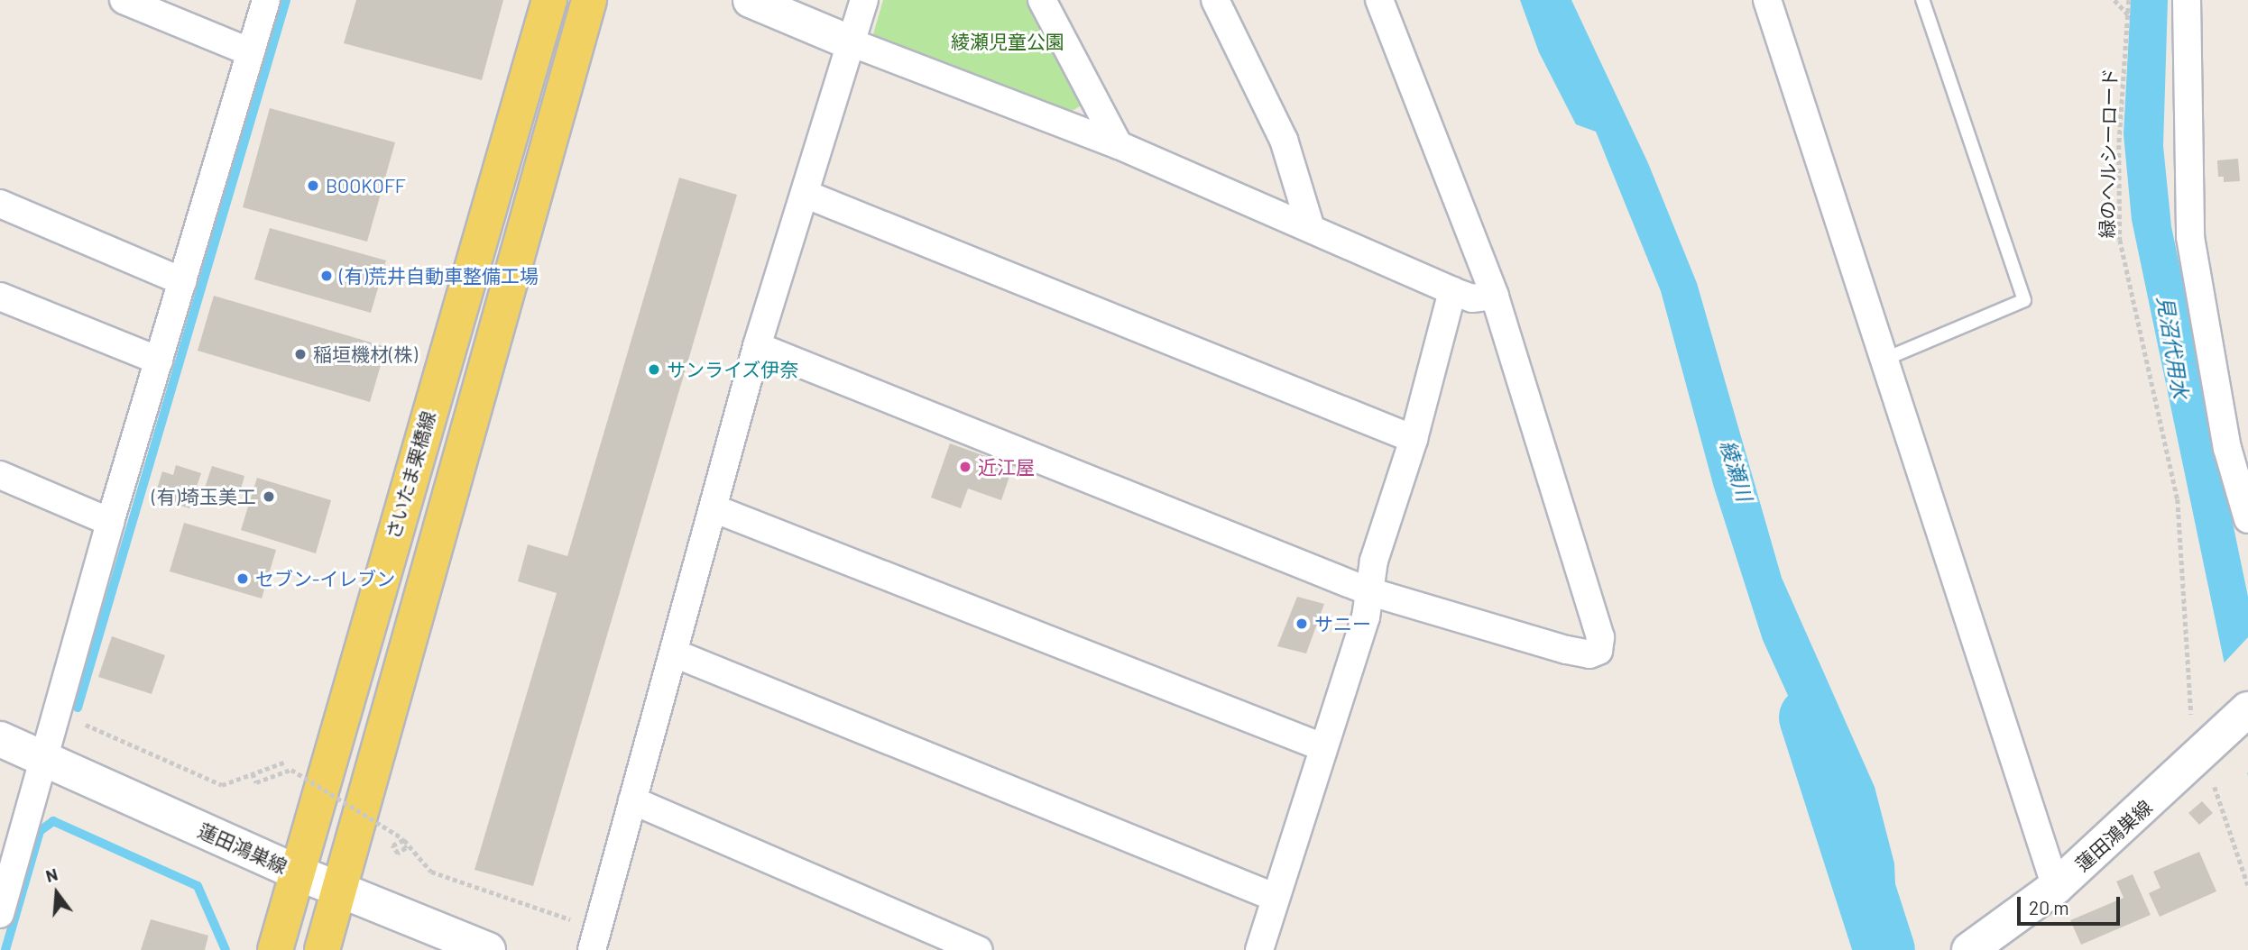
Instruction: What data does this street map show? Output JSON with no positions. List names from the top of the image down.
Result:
{
  "streets": {
    "main road": ["さいたま栗橋線", "蓮田鴻巣線"],
    "path": ["緑のヘルシーロード"]
  },
  "crossings": [
    ["さいたま栗橋線", "蓮田鴻巣線"]
  ],
  "water": ["見沼代用水", "綾瀬川"],
  "parks": ["綾瀬児童公園"],
  "places": [
    "BOOKOFF",
    "(有)荒井自動車整備工場",
    "稲垣機材(株)",
    "サンライズ伊奈",
    "近江屋",
    "(有)埼玉美工",
    "セブン-イレブン",
    "サニー"
  ],
  "scale_bar": "20 m",
  "north": "top"
}
